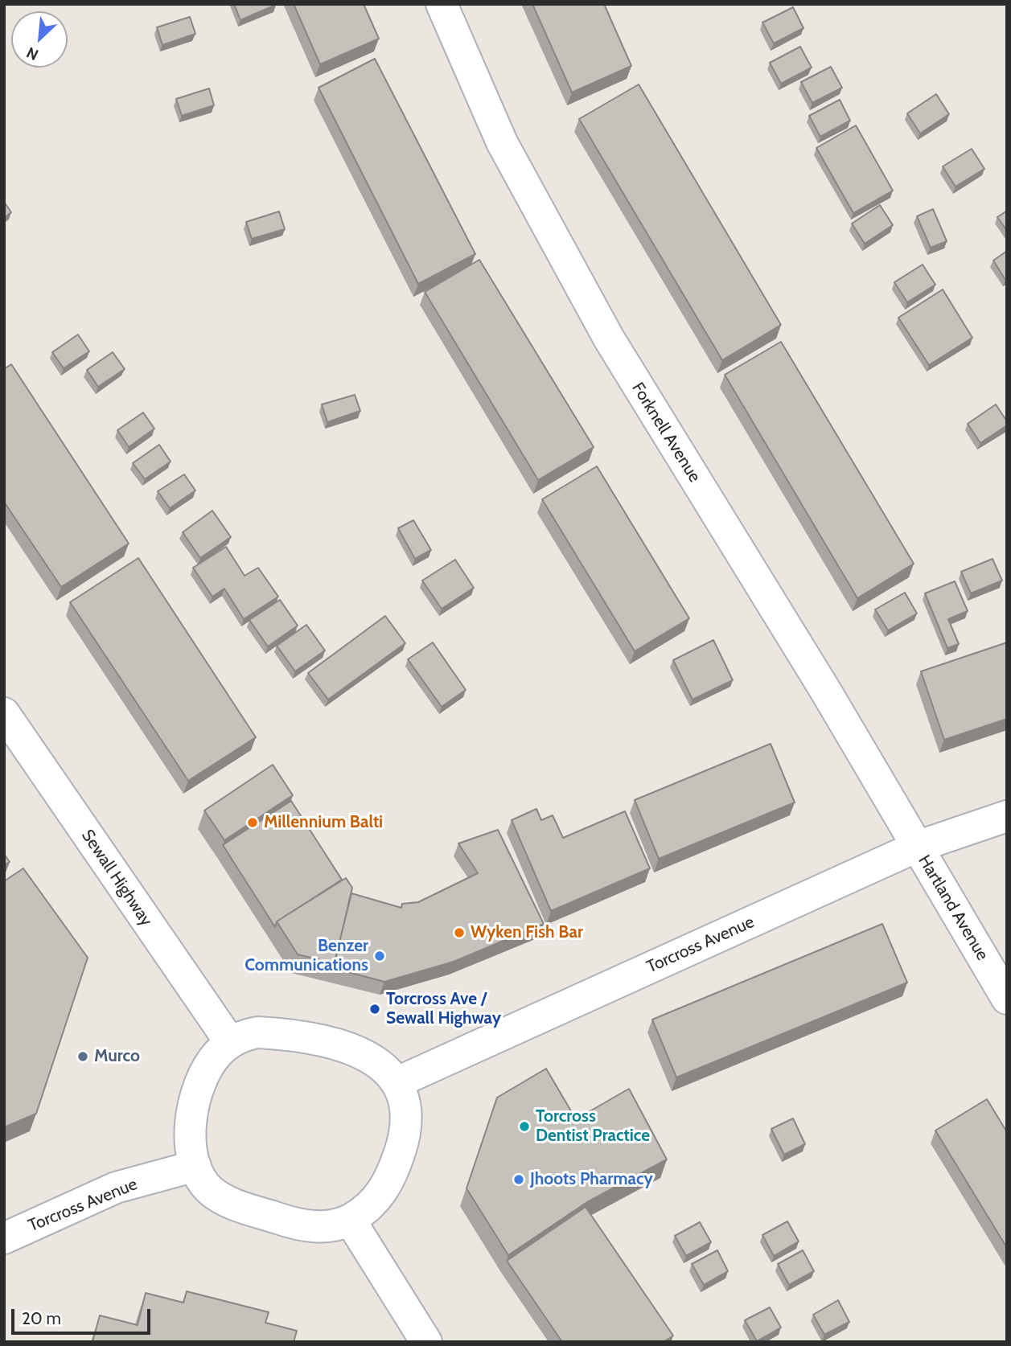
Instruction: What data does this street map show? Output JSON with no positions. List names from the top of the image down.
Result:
{
  "streets": {
    "street": [
      "Forknell Avenue",
      "Sewall Highway",
      "Hartland Avenue",
      "Torcross Avenue"
    ]
  },
  "crossings": [
    ["Forknell Avenue", "Hartland Avenue"],
    ["Forknell Avenue", "Torcross Avenue"],
    ["Hartland Avenue", "Torcross Avenue"]
  ],
  "places": [
    "Millennium Balti",
    "Wyken Fish Bar",
    "Benzer Communications",
    "Torcross Ave / Sewall Highway",
    "Murco",
    "Torcross Dentist Practice",
    "Jhoots Pharmacy"
  ],
  "scale_bar": "20 m",
  "north": "bottom left"
}
